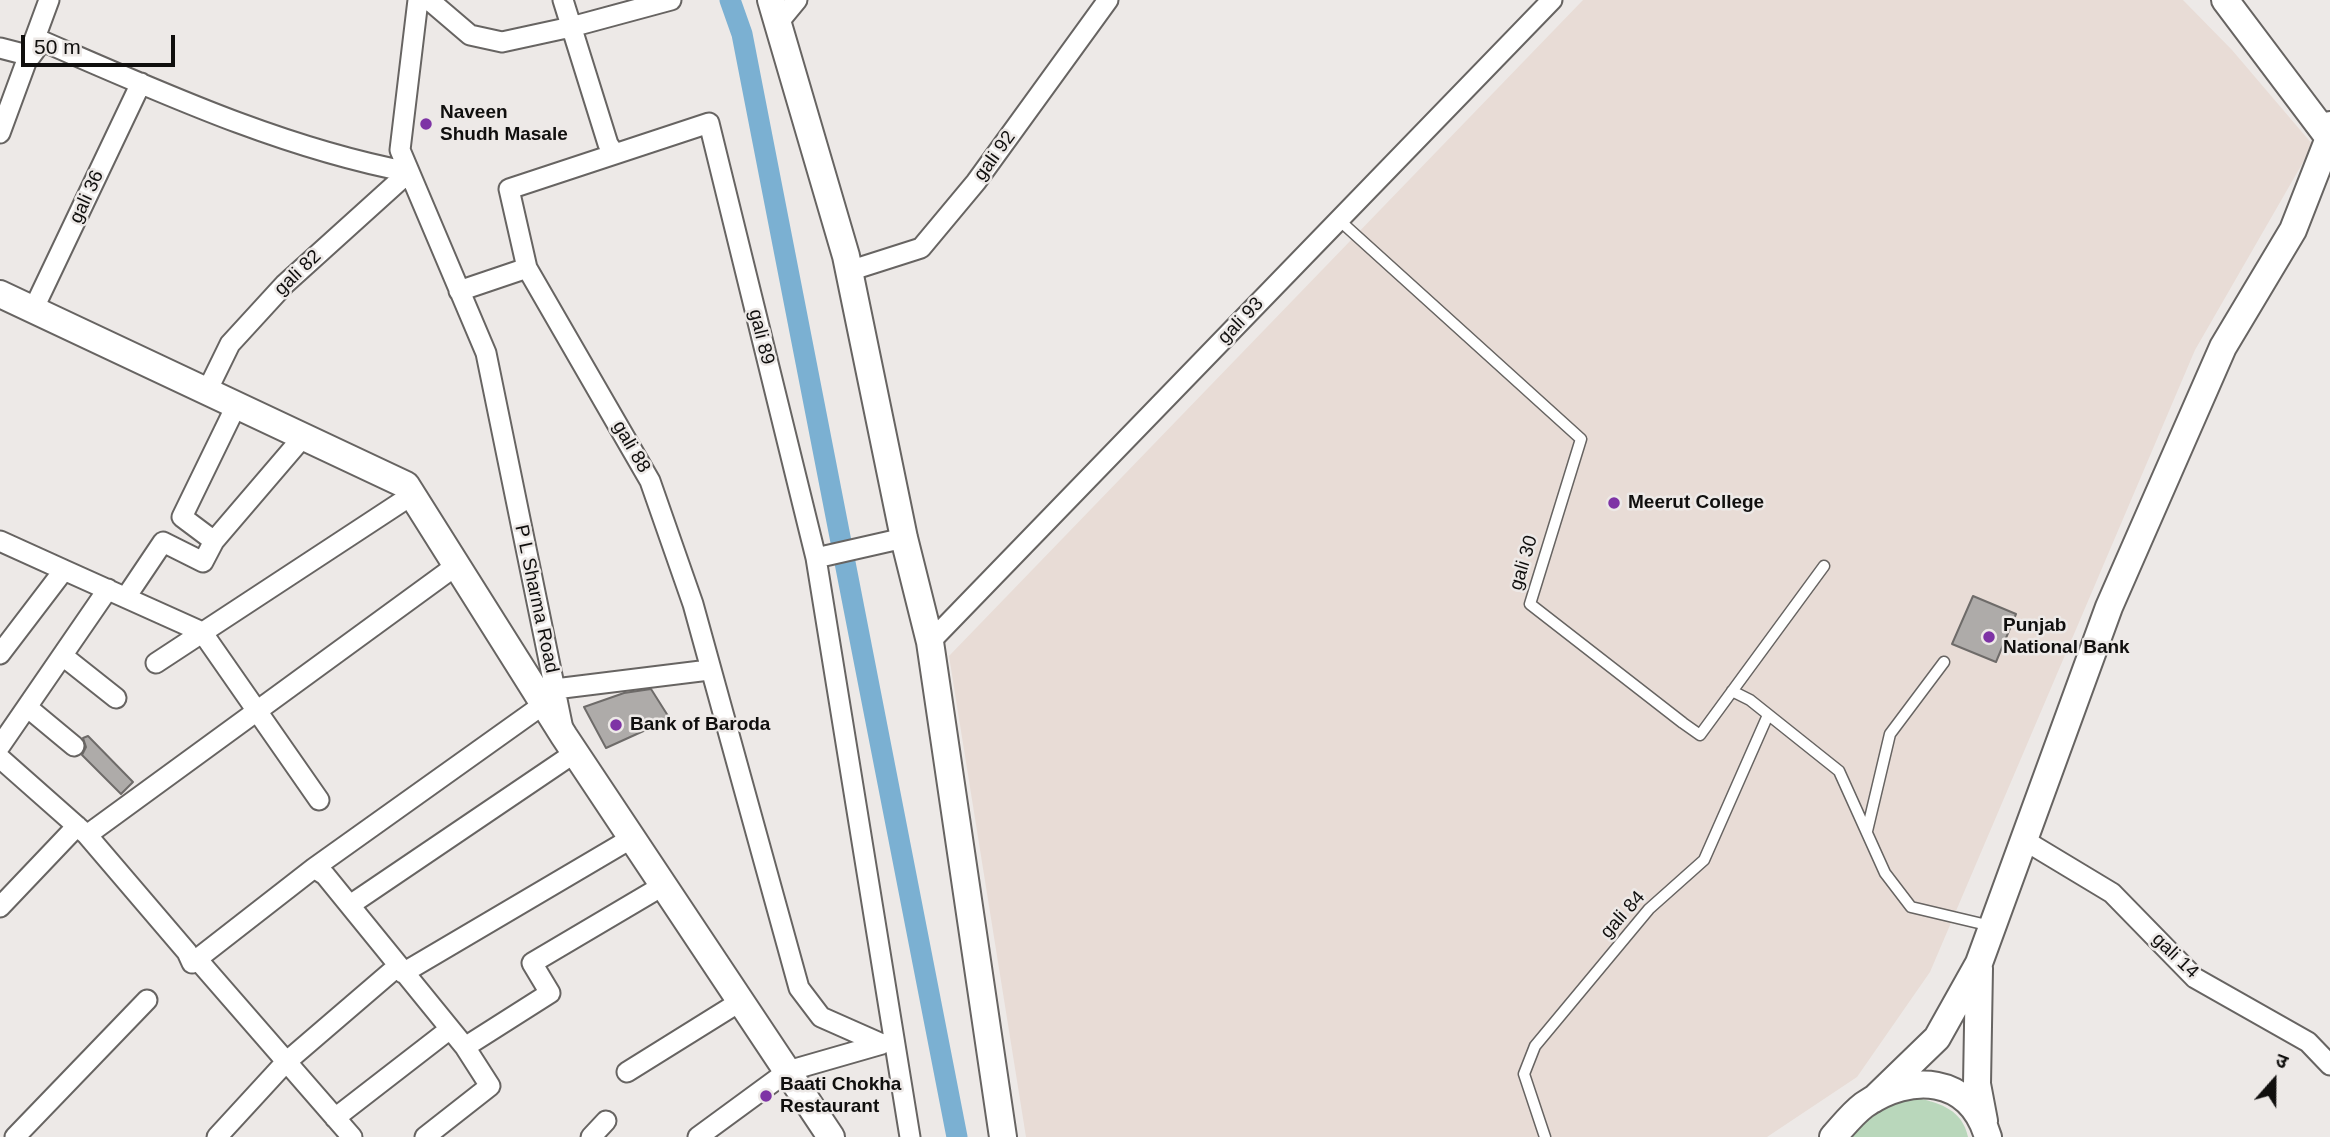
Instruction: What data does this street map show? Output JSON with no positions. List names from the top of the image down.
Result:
{
  "streets": {
    "street": [
      "gali 92",
      "gali 36",
      "gali 82",
      "gali 93",
      "gali 89",
      "gali 88",
      "P L Sharma Road",
      "gali 14"
    ],
    "lane": ["gali 30", "gali 84"]
  },
  "crossings": [
    ["gali 82", "P L Sharma Road"],
    ["gali 93", "gali 30"],
    ["gali 89", "gali 88"]
  ],
  "places": [
    "Naveen Shudh Masale",
    "Meerut College",
    "Punjab National Bank",
    "Bank of Baroda",
    "Baati Chokha Restaurant"
  ],
  "scale_bar": "50 m",
  "north": "top"
}
